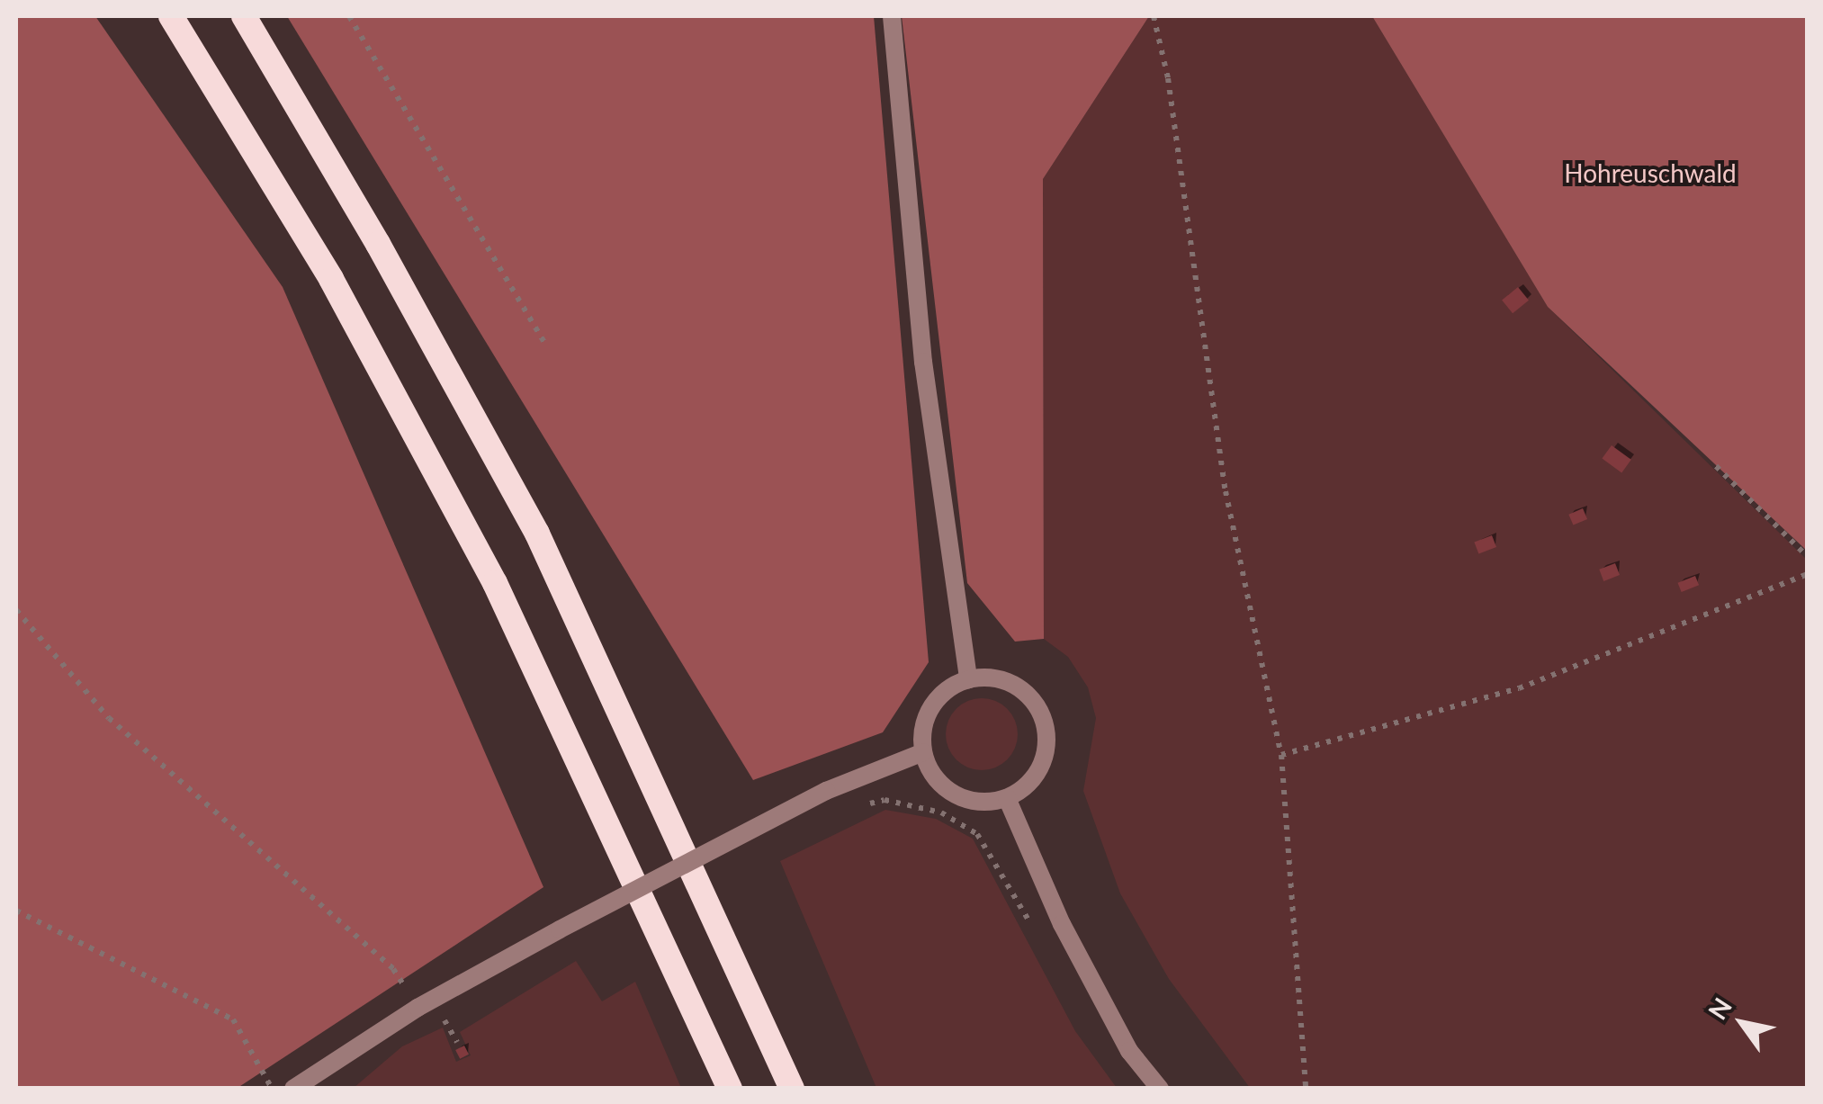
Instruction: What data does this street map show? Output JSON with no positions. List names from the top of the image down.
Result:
{
  "parks": ["Hohreuschwald"],
  "north": "top left"
}
